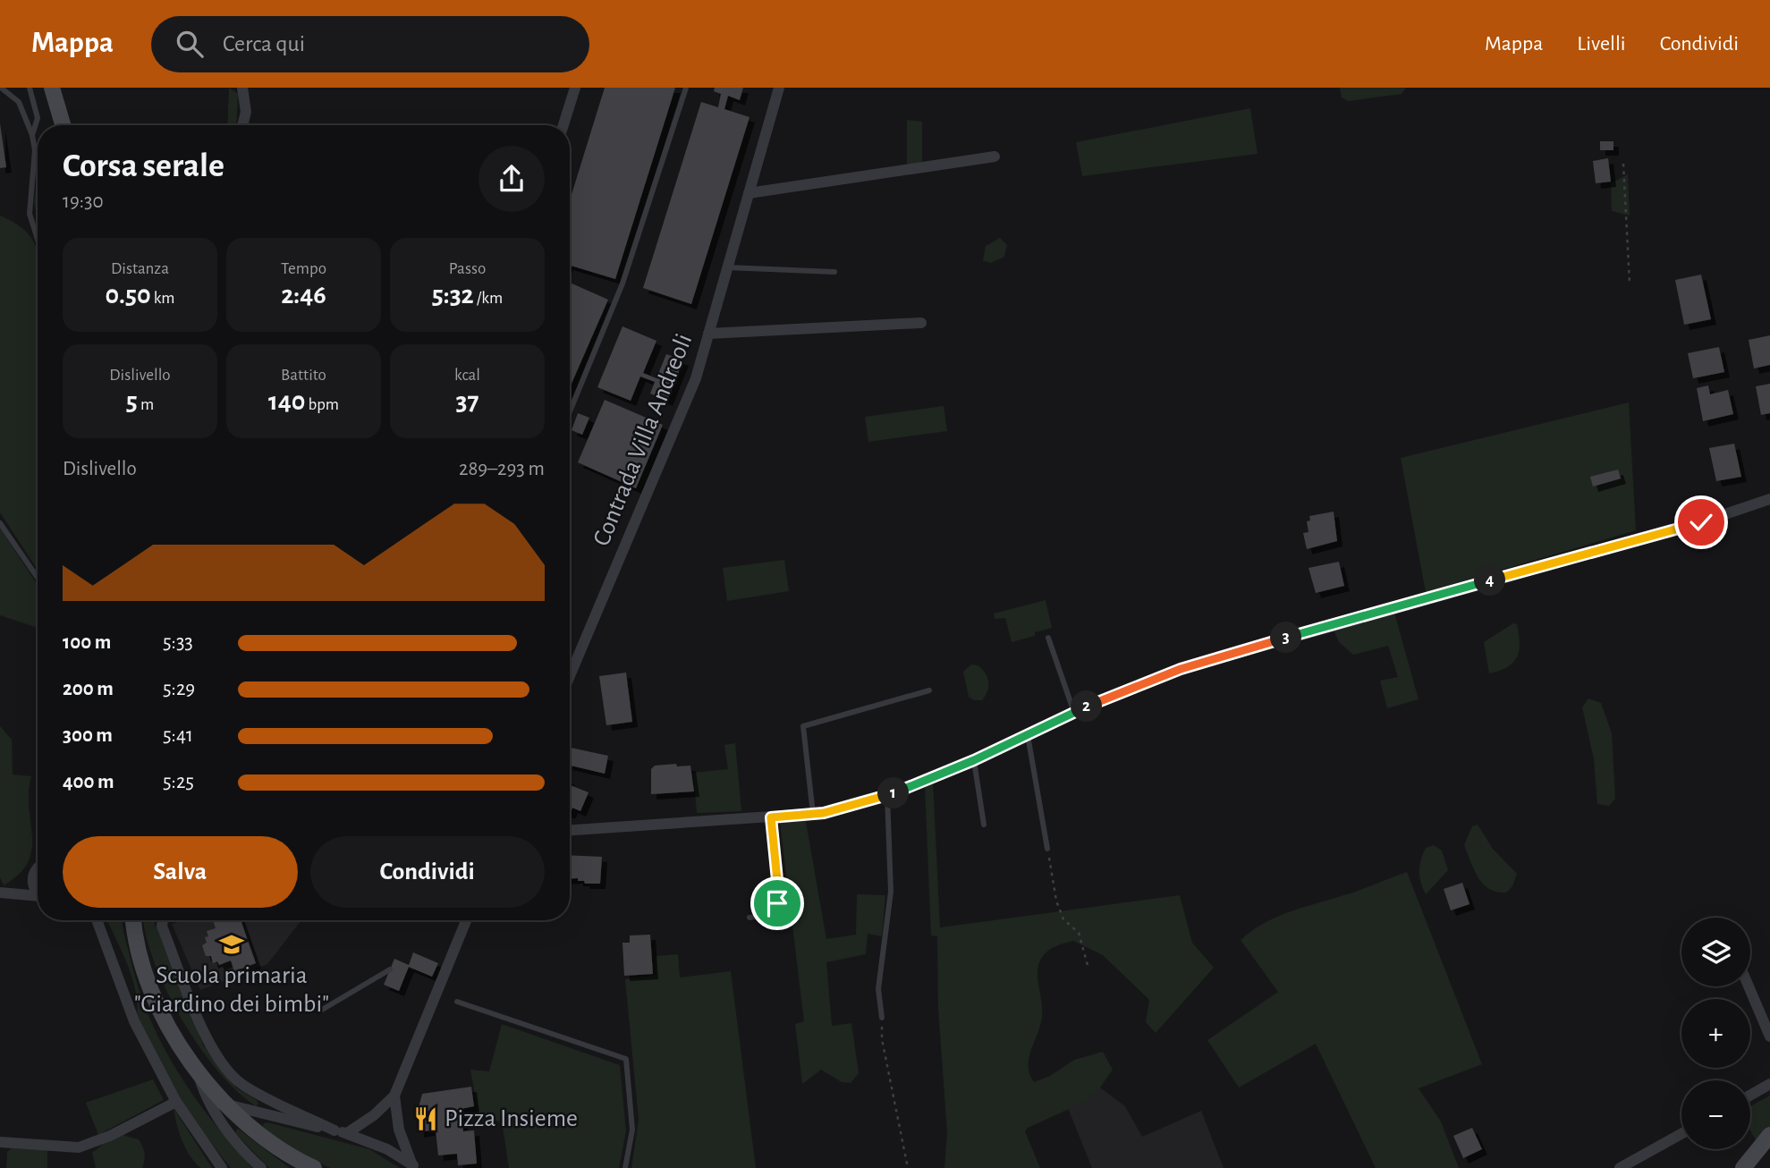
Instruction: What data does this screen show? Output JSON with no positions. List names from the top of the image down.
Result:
{
  "streets": {
    "street": ["Contrada Villa Andreoli"]
  },
  "places": {
    "school or university": ["Scuola primaria \"Giardino dei bimbi\""],
    "restaurant": ["Pizza Insieme"]
  },
  "page": {
    "header": "Mappa",
    "search": "Cerca qui",
    "nav": ["Mappa", "Livelli", "Condividi"],
    "heading": ["Corsa serale", "19:30"],
    "stats": [
      ["Distanza", "0.50 km"],
      ["Tempo", "2:46"],
      ["Passo", "5:32 /km"],
      ["Dislivello", "5 m"],
      ["Battito", "140 bpm"],
      ["kcal", "37"]
    ],
    "chart": ["Dislivello", "289–293 m"],
    "pins": [
      "4",
      "3",
      "2",
      "1"
    ],
    "list": [
      {
        "name": "100 m",
        "note": "5:33"
      },
      {
        "name": "200 m",
        "note": "5:29"
      },
      {
        "name": "300 m",
        "note": "5:41"
      },
      {
        "name": "400 m",
        "note": "5:25"
      }
    ],
    "buttons": ["Salva", "Condividi"],
    "map_buttons": ["+", "−"]
  }
}
